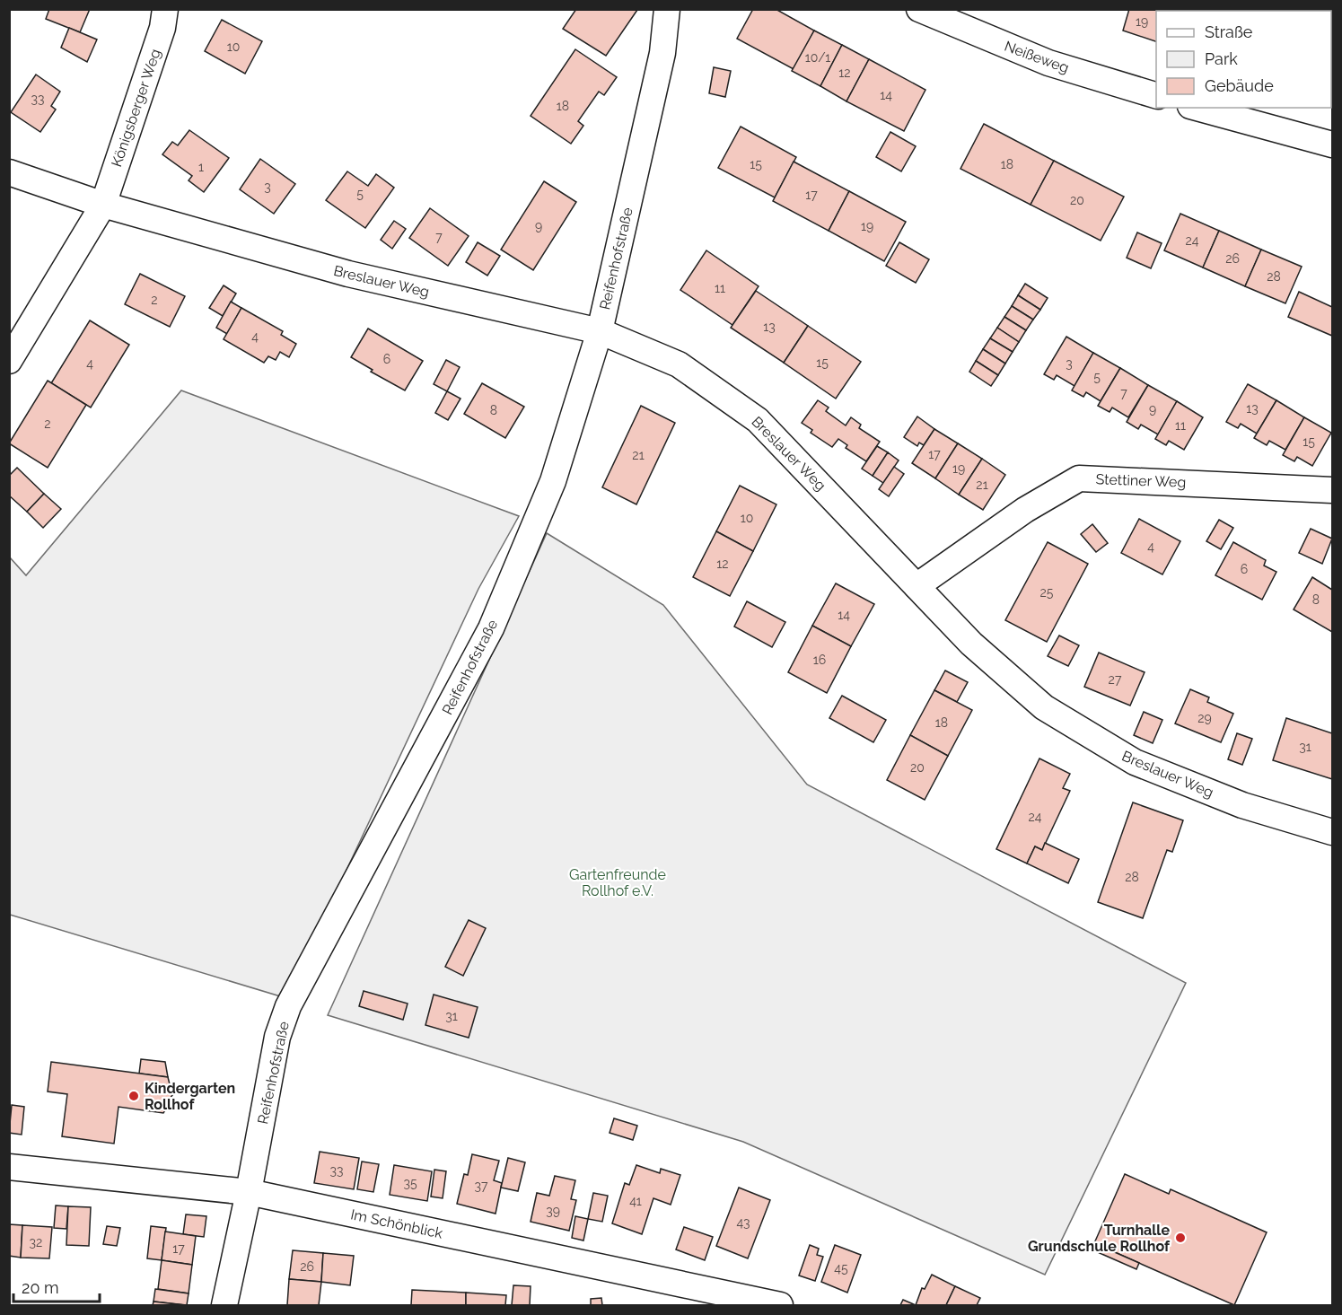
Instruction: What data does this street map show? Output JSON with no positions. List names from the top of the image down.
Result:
{
  "streets": {
    "street": [
      "Neißeweg",
      "Königsberger Weg",
      "Reifenhofstraße",
      "Breslauer Weg",
      "Stettiner Weg",
      "Im Schönblick"
    ]
  },
  "crossings": [
    ["Königsberger Weg", "Breslauer Weg"],
    ["Reifenhofstraße", "Breslauer Weg"],
    ["Reifenhofstraße", "Im Schönblick"],
    ["Breslauer Weg", "Stettiner Weg"]
  ],
  "parks": ["Gartenfreunde Rollhof e.V."],
  "places": ["Kindergarten Rollhof", "Turnhalle Grundschule Rollhof"],
  "house_numbers": [
    "19",
    "10",
    "10/1",
    "12",
    "14",
    "33",
    "18",
    "15",
    "18",
    "1",
    "3",
    "5",
    "17",
    "20",
    "9",
    "19",
    "7",
    "24",
    "26",
    "28",
    "11",
    "2",
    "13",
    "4",
    "6",
    "15",
    "4",
    "3",
    "5",
    "7",
    "13",
    "9",
    "8",
    "2",
    "11",
    "15",
    "17",
    "21",
    "19",
    "21",
    "10",
    "4",
    "12",
    "6",
    "25",
    "8",
    "14",
    "16",
    "27",
    "29",
    "18",
    "31",
    "20",
    "24",
    "28",
    "31",
    "33",
    "35",
    "37",
    "41",
    "39",
    "43",
    "32",
    "17",
    "26",
    "45"
  ],
  "legend": ["Straße", "Park", "Gebäude"],
  "scale_bar": "20 m"
}
